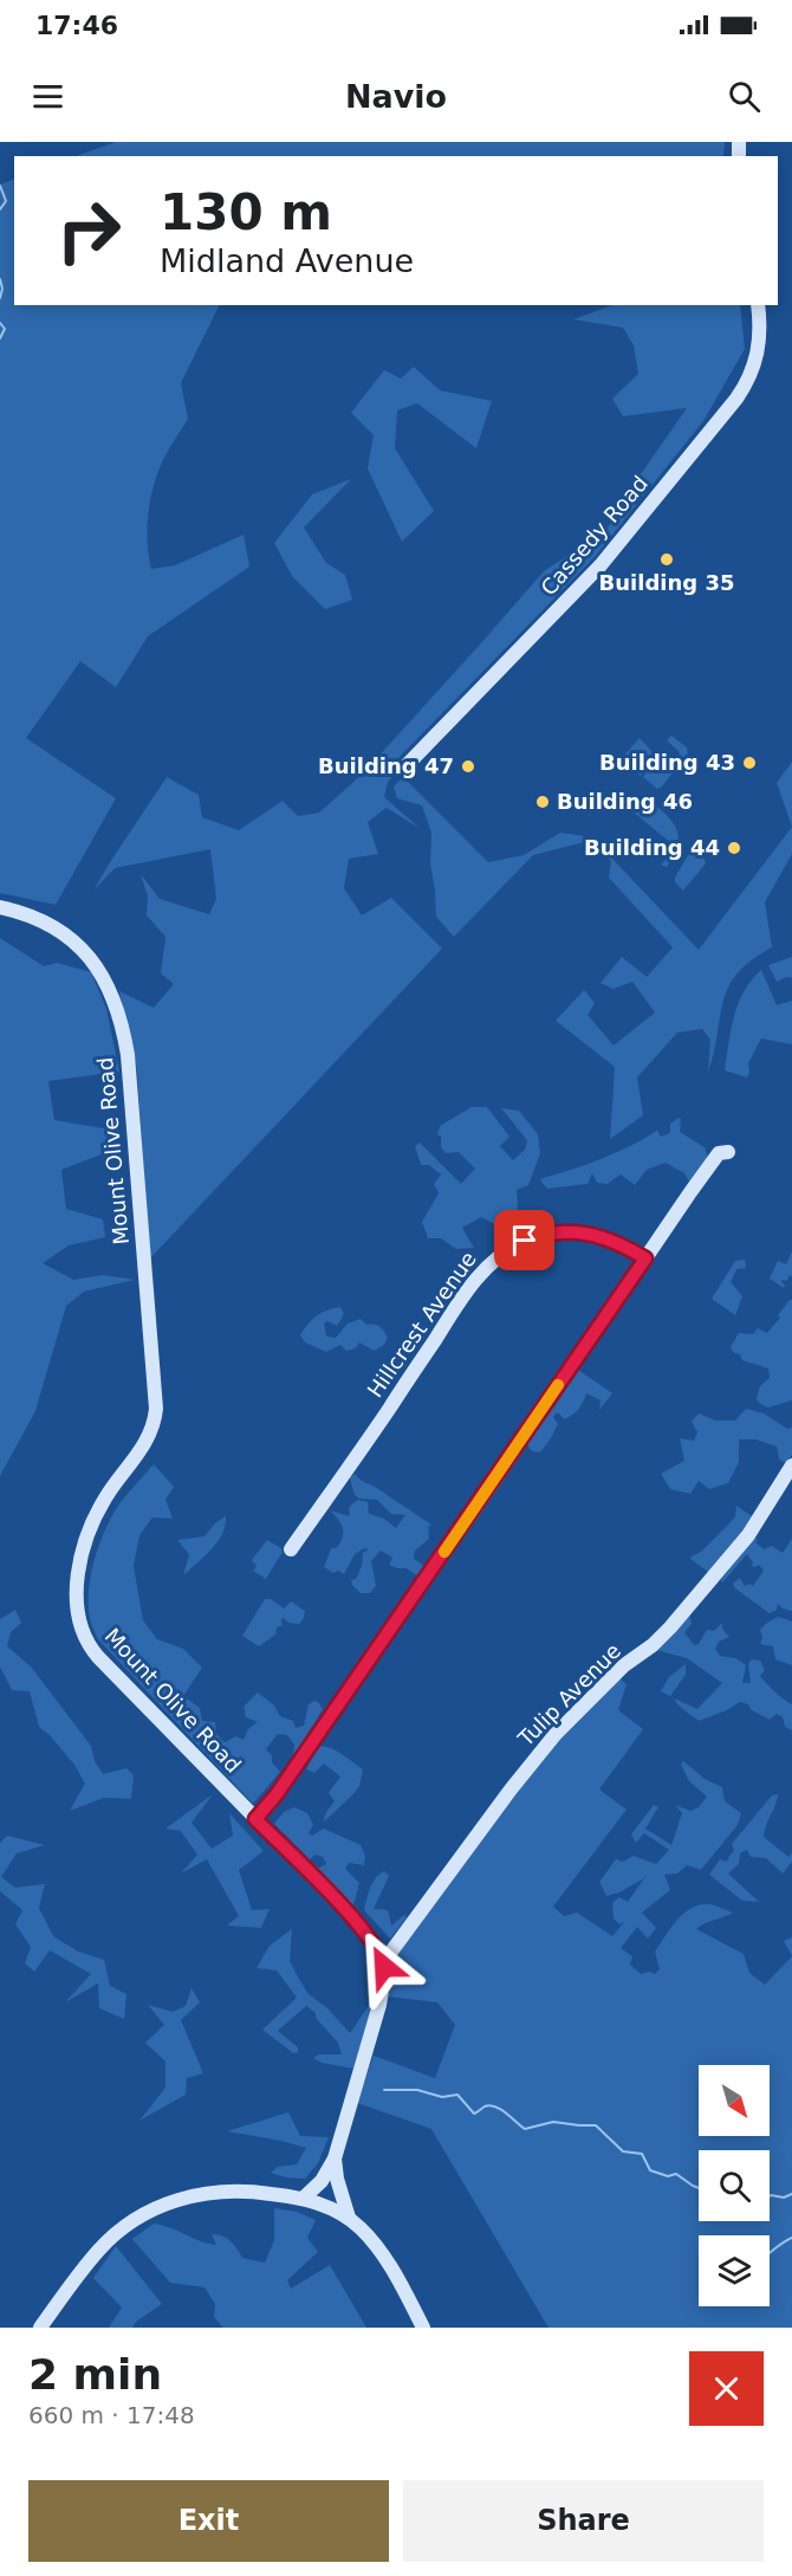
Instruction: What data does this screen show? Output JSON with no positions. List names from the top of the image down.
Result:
{
  "streets": {
    "street": [
      "Cassedy Road",
      "Mount Olive Road",
      "Hillcrest Avenue",
      "Tulip Avenue"
    ]
  },
  "crossings": [
    ["Mount Olive Road", "Tulip Avenue"]
  ],
  "places": [
    "Building 35",
    "Building 43",
    "Building 47",
    "Building 46",
    "Building 44"
  ],
  "north": "bottom right",
  "page": {
    "status": "17:46",
    "header": "Navio",
    "turn": ["130 m", "Midland Avenue"],
    "heading": ["2 min", "660 m · 17:48"],
    "buttons": ["Exit", "Share"]
  }
}
